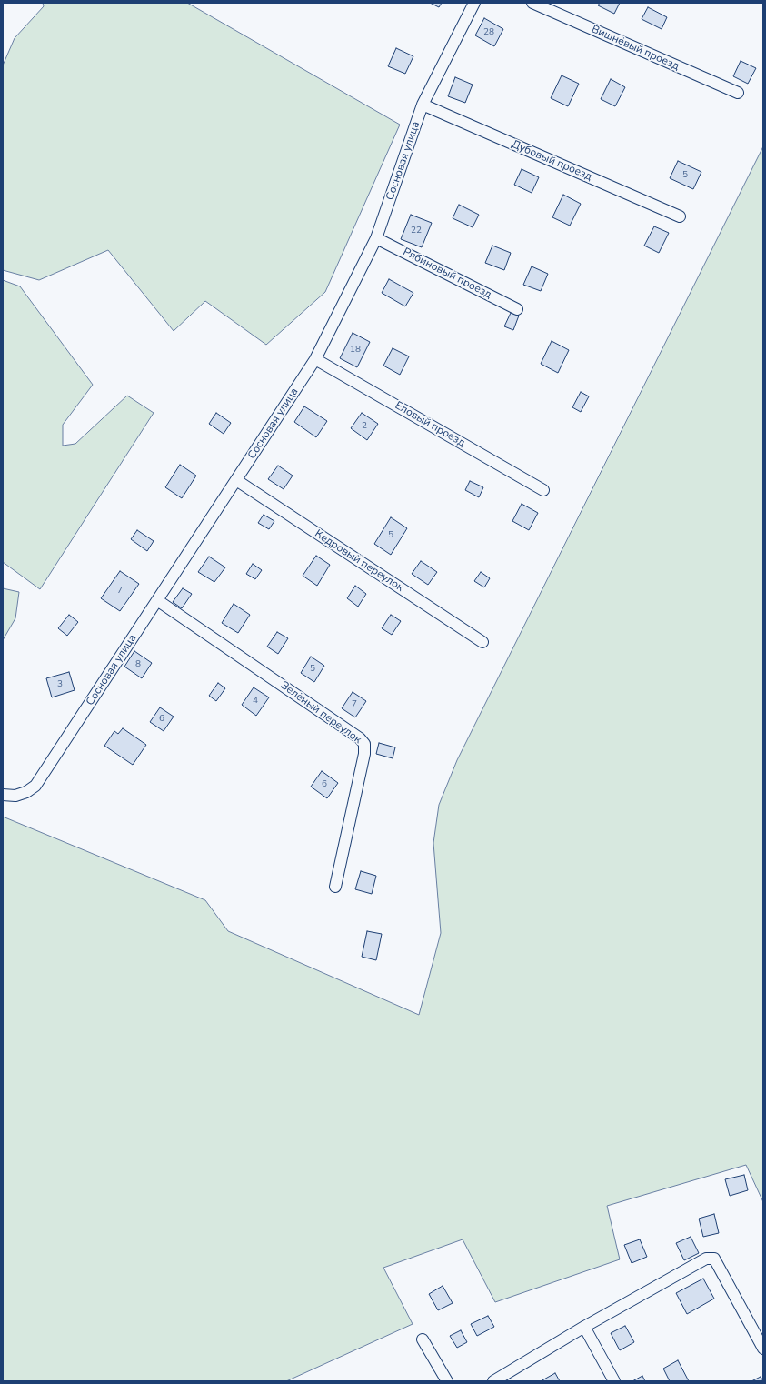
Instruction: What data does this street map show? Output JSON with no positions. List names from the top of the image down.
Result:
{
  "streets": {
    "street": [
      "Вишнёвый проезд",
      "Сосновая улица",
      "Дубовый проезд",
      "Рябиновый проезд",
      "Еловый проезд",
      "Кедровый переулок",
      "Зелёный переулок"
    ]
  },
  "crossings": [
    ["Сосновая улица", "Дубовый проезд"],
    ["Сосновая улица", "Рябиновый проезд"],
    ["Сосновая улица", "Еловый проезд"],
    ["Сосновая улица", "Кедровый переулок"],
    ["Сосновая улица", "Зелёный переулок"]
  ],
  "house_numbers": [
    "28",
    "5",
    "22",
    "18",
    "2",
    "5",
    "7",
    "8",
    "5",
    "3",
    "4",
    "7",
    "6",
    "6"
  ]
}
